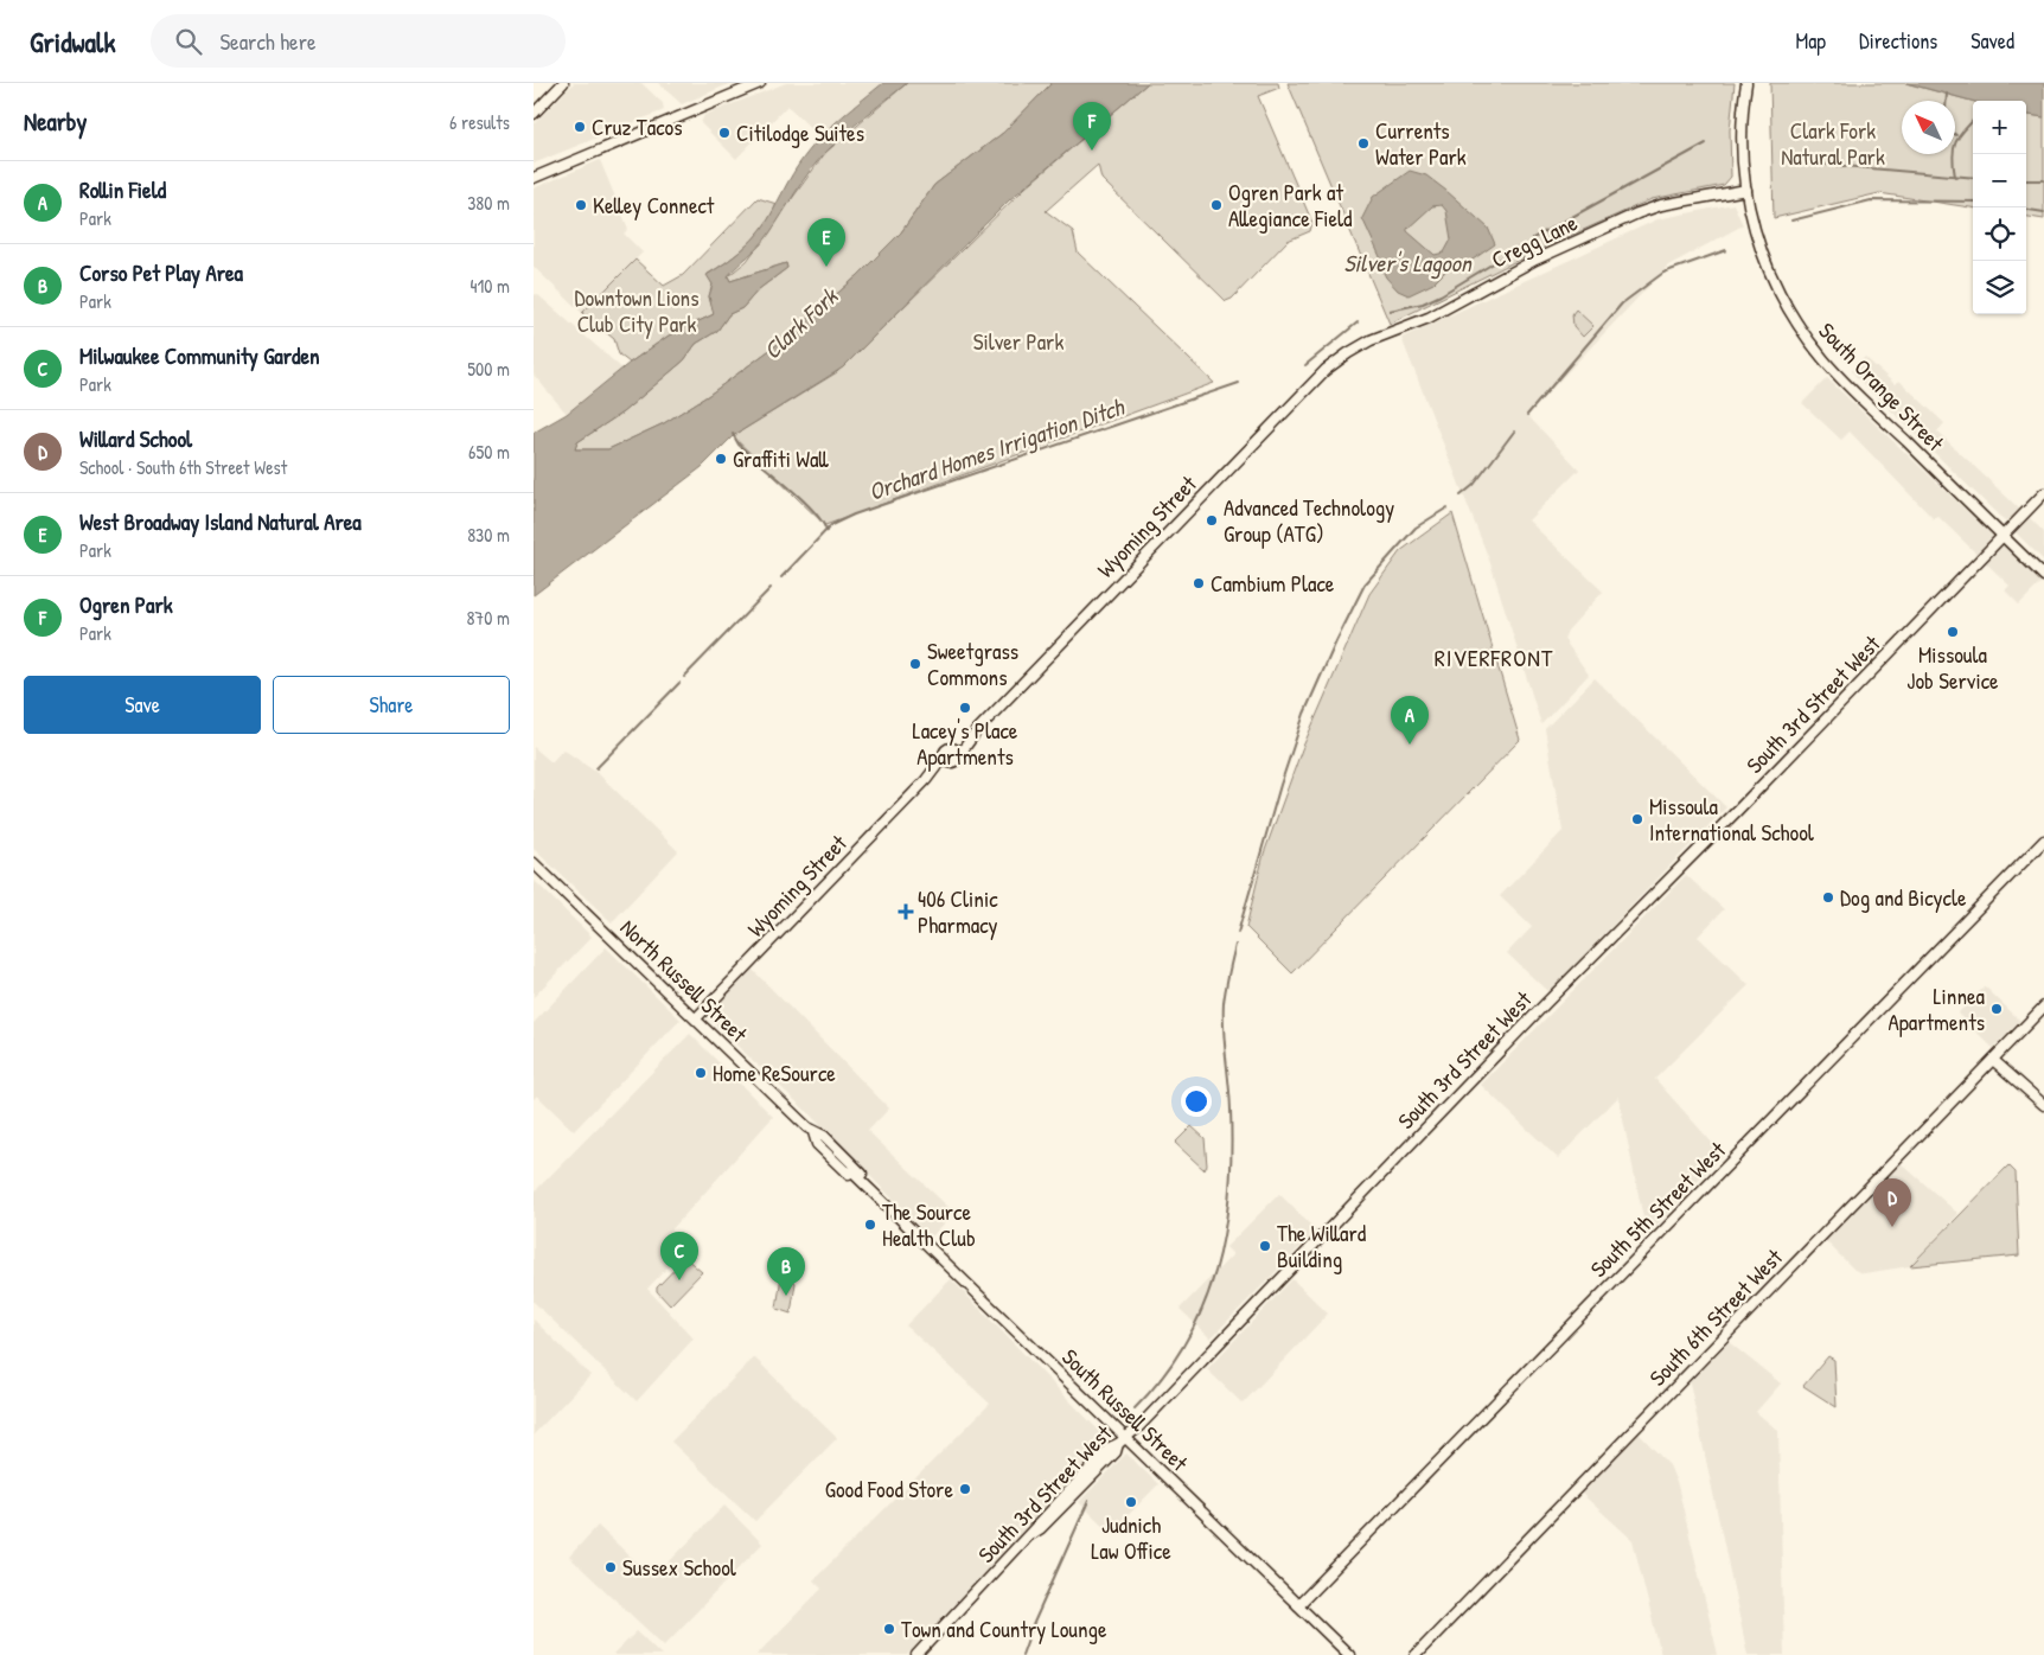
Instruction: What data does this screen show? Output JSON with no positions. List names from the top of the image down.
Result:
{
  "streets": {
    "main road": [
      "Cregg Lane",
      "South Orange Street",
      "Wyoming Street",
      "South 3rd Street West",
      "North Russell Street",
      "South 5th Street West",
      "South 6th Street West",
      "South Russell Street"
    ]
  },
  "crossings": [
    ["Cregg Lane", "South Orange Street"],
    ["Cregg Lane", "Wyoming Street"],
    ["South Orange Street", "South 3rd Street West"],
    ["Wyoming Street", "North Russell Street"],
    ["South 3rd Street West", "South Russell Street"],
    ["North Russell Street", "South Russell Street"],
    ["South 5th Street West", "South Russell Street"]
  ],
  "districts": ["RIVERFRONT"],
  "water": ["Silver's Lagoon", "Clark Fork", "Orchard Homes Irrigation Ditch"],
  "parks": ["Clark Fork Natural Park", "Downtown Lions Club City Park", "Silver Park"],
  "places": {
    "other": [
      "Cruz Tacos",
      "Citilodge Suites",
      "Currents Water Park",
      "Kelley Connect",
      "Ogren Park at Allegiance Field",
      "Graffiti Wall",
      "Advanced Technology Group (ATG)",
      "Cambium Place",
      "Missoula Job Service",
      "Sweetgrass Commons",
      "Lacey's Place Apartments",
      "Missoula International School",
      "Dog and Bicycle",
      "Linnea Apartments",
      "Home ReSource",
      "The Source Health Club",
      "The Willard Building",
      "Good Food Store",
      "Judnich Law Office",
      "Sussex School",
      "Town and Country Lounge"
    ],
    "health": ["406 Clinic Pharmacy"]
  },
  "north": "top left",
  "page": {
    "header": "Gridwalk",
    "search": "Search here",
    "nav": ["Map", "Directions", "Saved"],
    "heading": ["Nearby", "6 results"],
    "map_buttons": ["+", "−"],
    "pins": [
      "F",
      "E",
      "A",
      "D",
      "C",
      "B"
    ],
    "list": [
      {
        "mark": "A",
        "name": "Rollin Field",
        "note": "Park",
        "value": "380 m"
      },
      {
        "mark": "B",
        "name": "Corso Pet Play Area",
        "note": "Park",
        "value": "410 m"
      },
      {
        "mark": "C",
        "name": "Milwaukee Community Garden",
        "note": "Park",
        "value": "500 m"
      },
      {
        "mark": "D",
        "name": "Willard School",
        "note": "School · South 6th Street West",
        "value": "650 m"
      },
      {
        "mark": "E",
        "name": "West Broadway Island Natural Area",
        "note": "Park",
        "value": "830 m"
      },
      {
        "mark": "F",
        "name": "Ogren Park",
        "note": "Park",
        "value": "870 m"
      }
    ],
    "buttons": ["Save", "Share"]
  }
}
